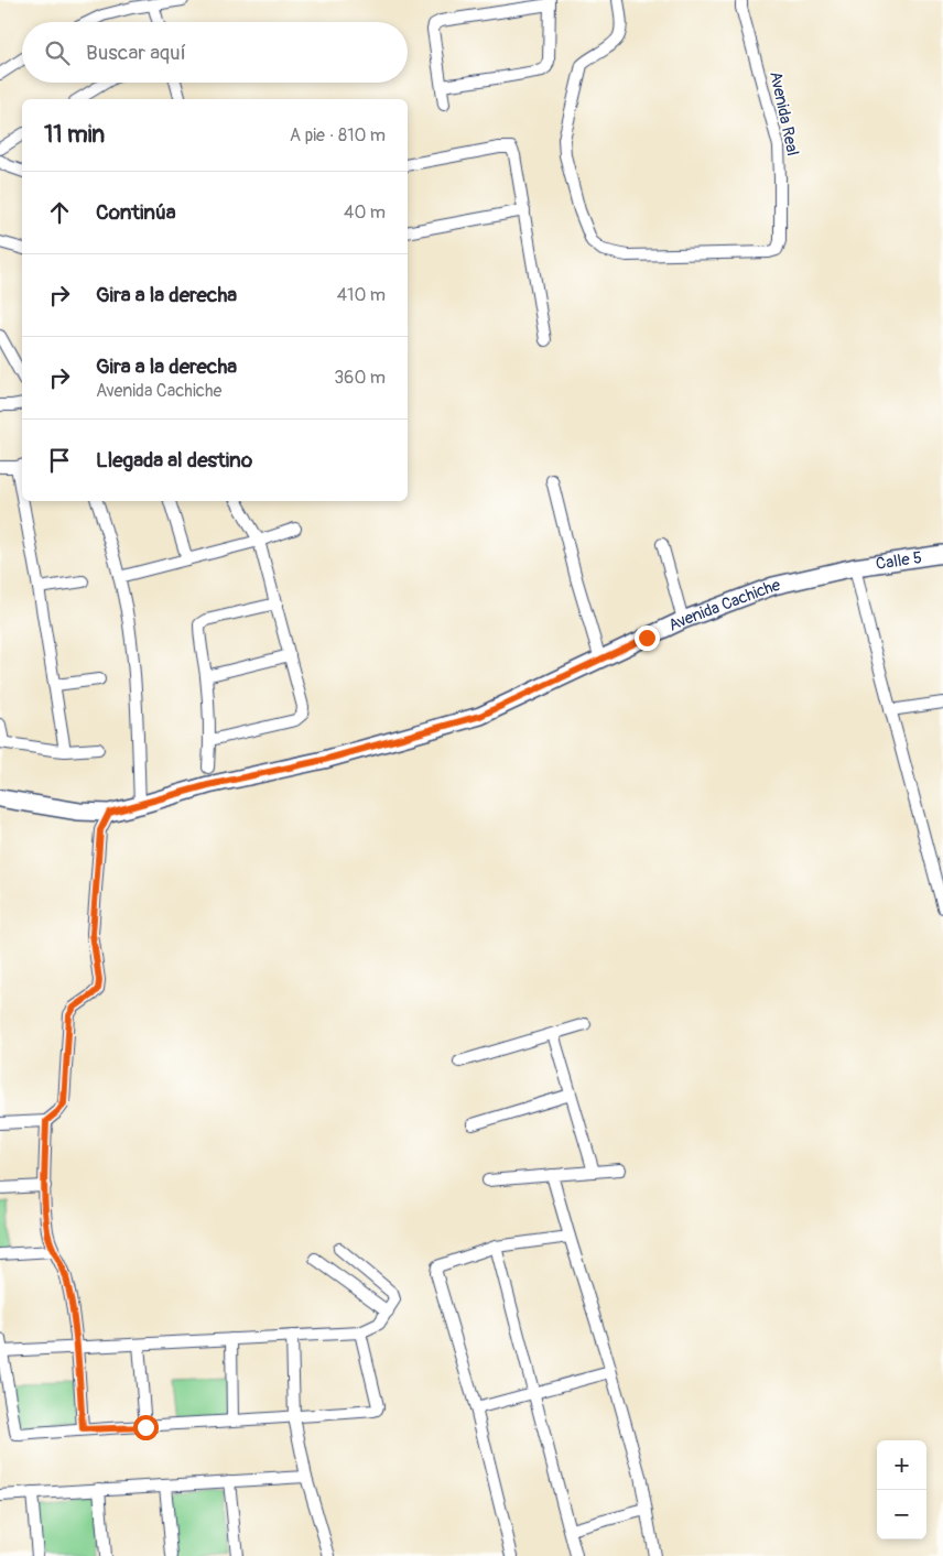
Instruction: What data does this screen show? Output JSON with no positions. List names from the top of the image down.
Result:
{
  "streets": {
    "street": ["Avenida Real", "Calle 5", "Avenida Cachiche"]
  },
  "crossings": [
    ["Calle 5", "Avenida Cachiche"]
  ],
  "page": {
    "search": "Buscar aquí",
    "heading": ["11 min", "A pie · 810 m"],
    "list": [
      ["Continúa", "40 m"],
      ["Gira a la derecha", "410 m"],
      ["Gira a la derecha", "Avenida Cachiche", "360 m"],
      "Llegada al destino"
    ],
    "map_buttons": ["+", "−"]
  }
}
